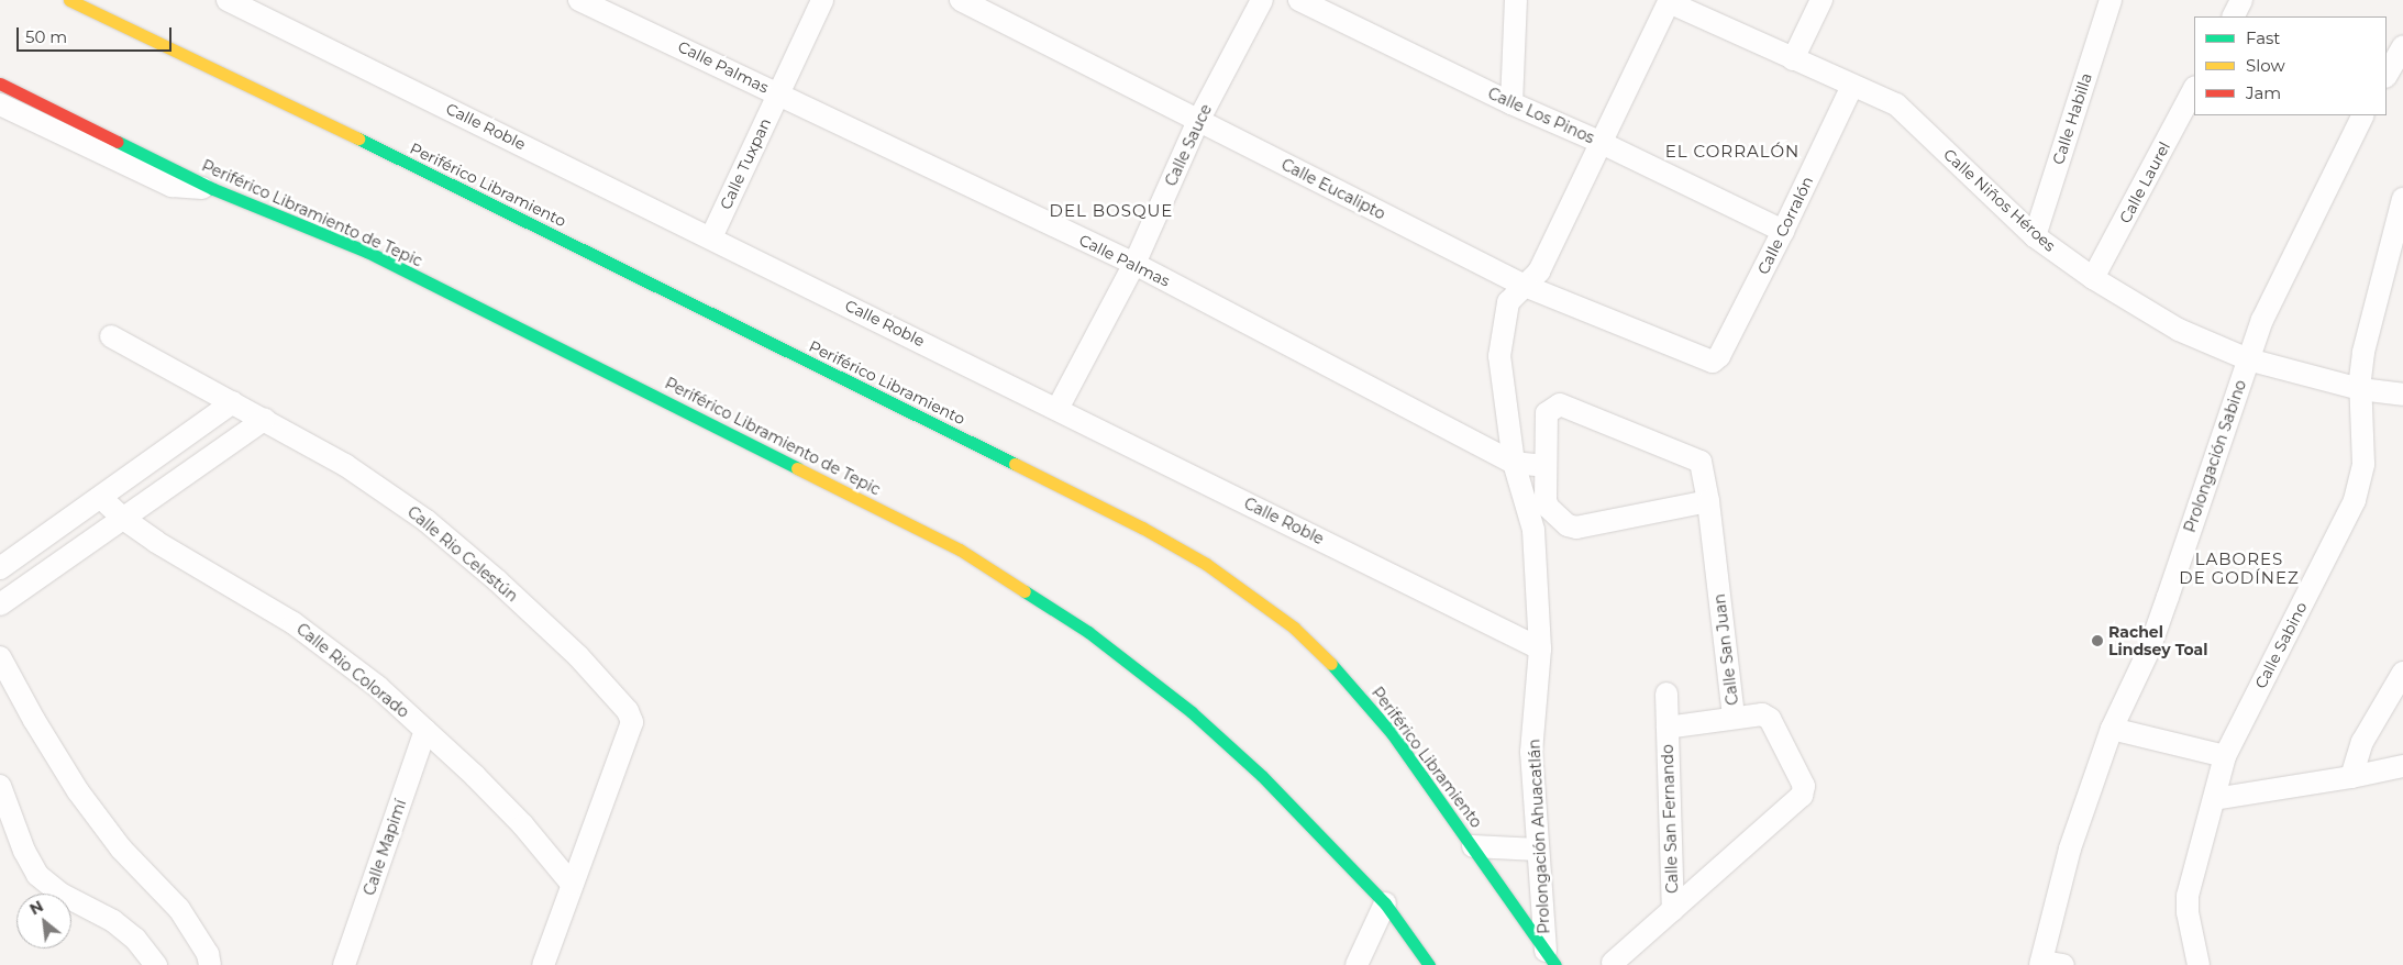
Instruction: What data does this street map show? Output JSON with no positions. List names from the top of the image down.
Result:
{
  "streets": {
    "highway": ["Periférico Libramiento", "Periférico Libramiento de Tepic"],
    "street": [
      "Calle Palmas",
      "Calle Los Pinos",
      "Calle Habilla",
      "Calle Roble",
      "Calle Sauce",
      "Calle Tuxpan",
      "Calle Laurel",
      "Calle Eucalipto",
      "Calle Niños Héroes",
      "Calle Corralón",
      "Prolongación Sabino",
      "Calle Rio Celestún",
      "Calle Sabino",
      "Calle San Juan",
      "Calle Rio Colorado",
      "Calle San Fernando",
      "Prolongación Ahuacatlán",
      "Calle Mapimí"
    ]
  },
  "crossings": [
    ["Calle Palmas", "Calle Sauce"],
    ["Calle Palmas", "Calle Tuxpan"],
    ["Calle Palmas", "Prolongación Ahuacatlán"],
    ["Calle Los Pinos", "Calle Corralón"],
    ["Calle Los Pinos", "Prolongación Ahuacatlán"],
    ["Calle Habilla", "Calle Niños Héroes"],
    ["Calle Roble", "Calle Sauce"],
    ["Calle Roble", "Calle Tuxpan"],
    ["Calle Roble", "Prolongación Ahuacatlán"],
    ["Calle Sauce", "Calle Eucalipto"],
    ["Calle Laurel", "Calle Niños Héroes"],
    ["Periférico Libramiento", "Prolongación Ahuacatlán"],
    ["Calle Eucalipto", "Calle Corralón"],
    ["Calle Eucalipto", "Prolongación Ahuacatlán"],
    ["Calle Niños Héroes", "Calle Corralón"],
    ["Calle Niños Héroes", "Prolongación Sabino"],
    ["Calle Niños Héroes", "Calle Sabino"],
    ["Calle Niños Héroes", "Prolongación Ahuacatlán"],
    ["Calle Rio Celestún", "Calle Rio Colorado"],
    ["Calle San Juan", "Calle San Fernando"],
    ["Calle Rio Colorado", "Calle Mapimí"]
  ],
  "districts": ["EL CORRALÓN", "DEL BOSQUE", "LABORES DE GODÍNEZ"],
  "places": ["Rachel Lindsey Toal"],
  "legend": ["Fast", "Slow", "Jam"],
  "scale_bar": "50 m",
  "north": "top left"
}
